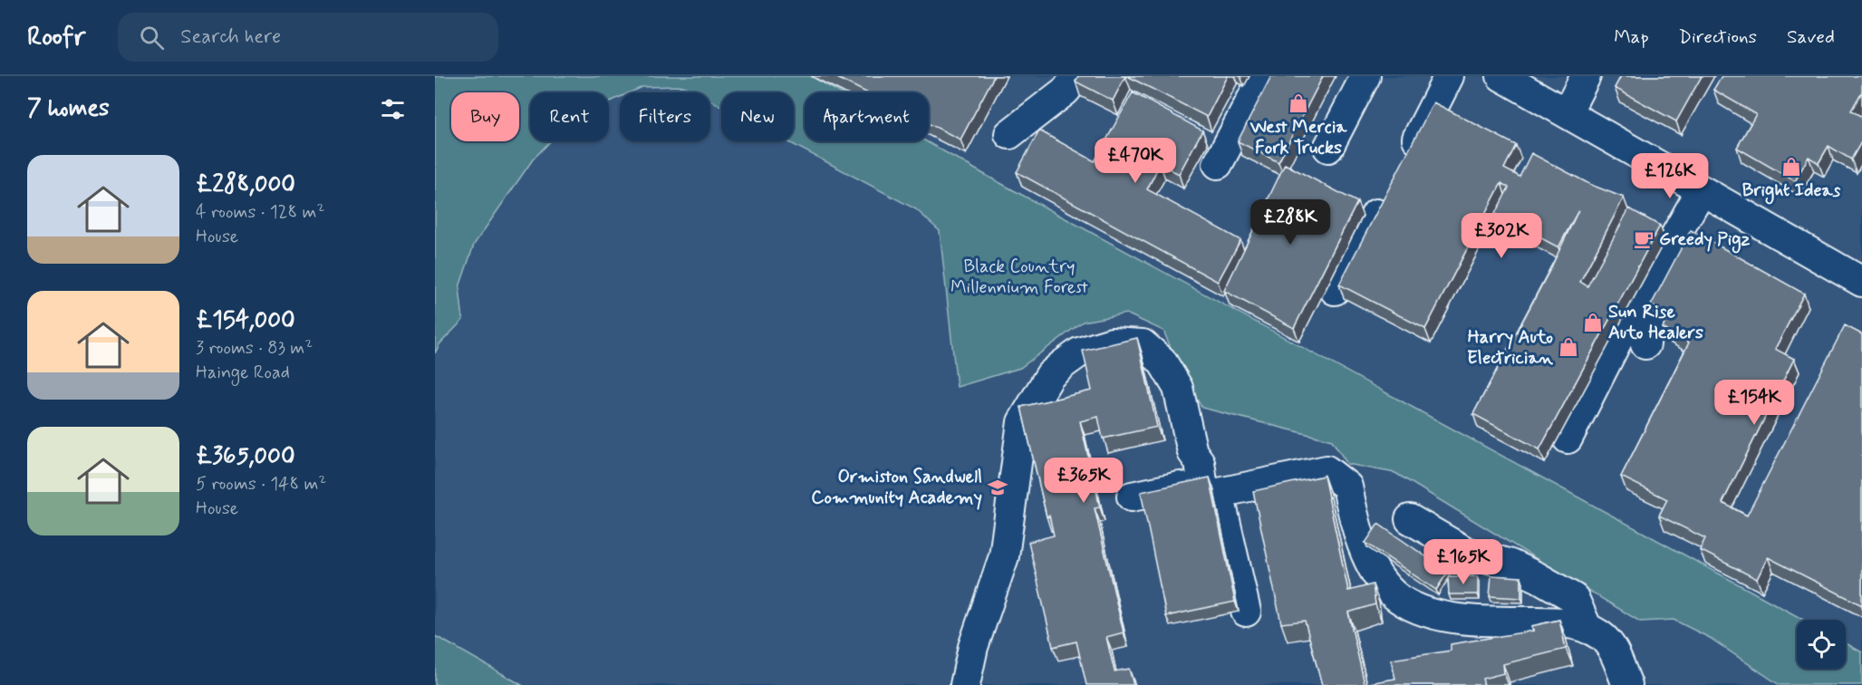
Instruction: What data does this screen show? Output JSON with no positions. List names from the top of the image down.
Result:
{
  "parks": ["Black Country Millennium Forest"],
  "places": {
    "shop": [
      "West Mercia Fork Trucks",
      "Bright Ideas",
      "Sun Rise Auto Healers",
      "Harry Auto Electrician"
    ],
    "cafe": ["Greedy Pigz"],
    "school or university": ["Ormiston Sandwell Community Academy"]
  },
  "page": {
    "header": "Roofr",
    "search": "Search here",
    "nav": ["Map", "Directions", "Saved"],
    "heading": "7 homes",
    "chip": [
      "Buy",
      "Rent",
      "Filters",
      "New",
      "Apartment"
    ],
    "price": [
      "£470K",
      "£126K",
      "£288K",
      "£302K",
      "£154K",
      "£365K",
      "£165K"
    ],
    "list": [
      {
        "name": "£288,000",
        "note": "4 rooms · 128 m² · House"
      },
      {
        "name": "£154,000",
        "note": "3 rooms · 83 m² · Hainge Road"
      },
      {
        "name": "£365,000",
        "note": "5 rooms · 148 m² · House"
      }
    ]
  }
}
